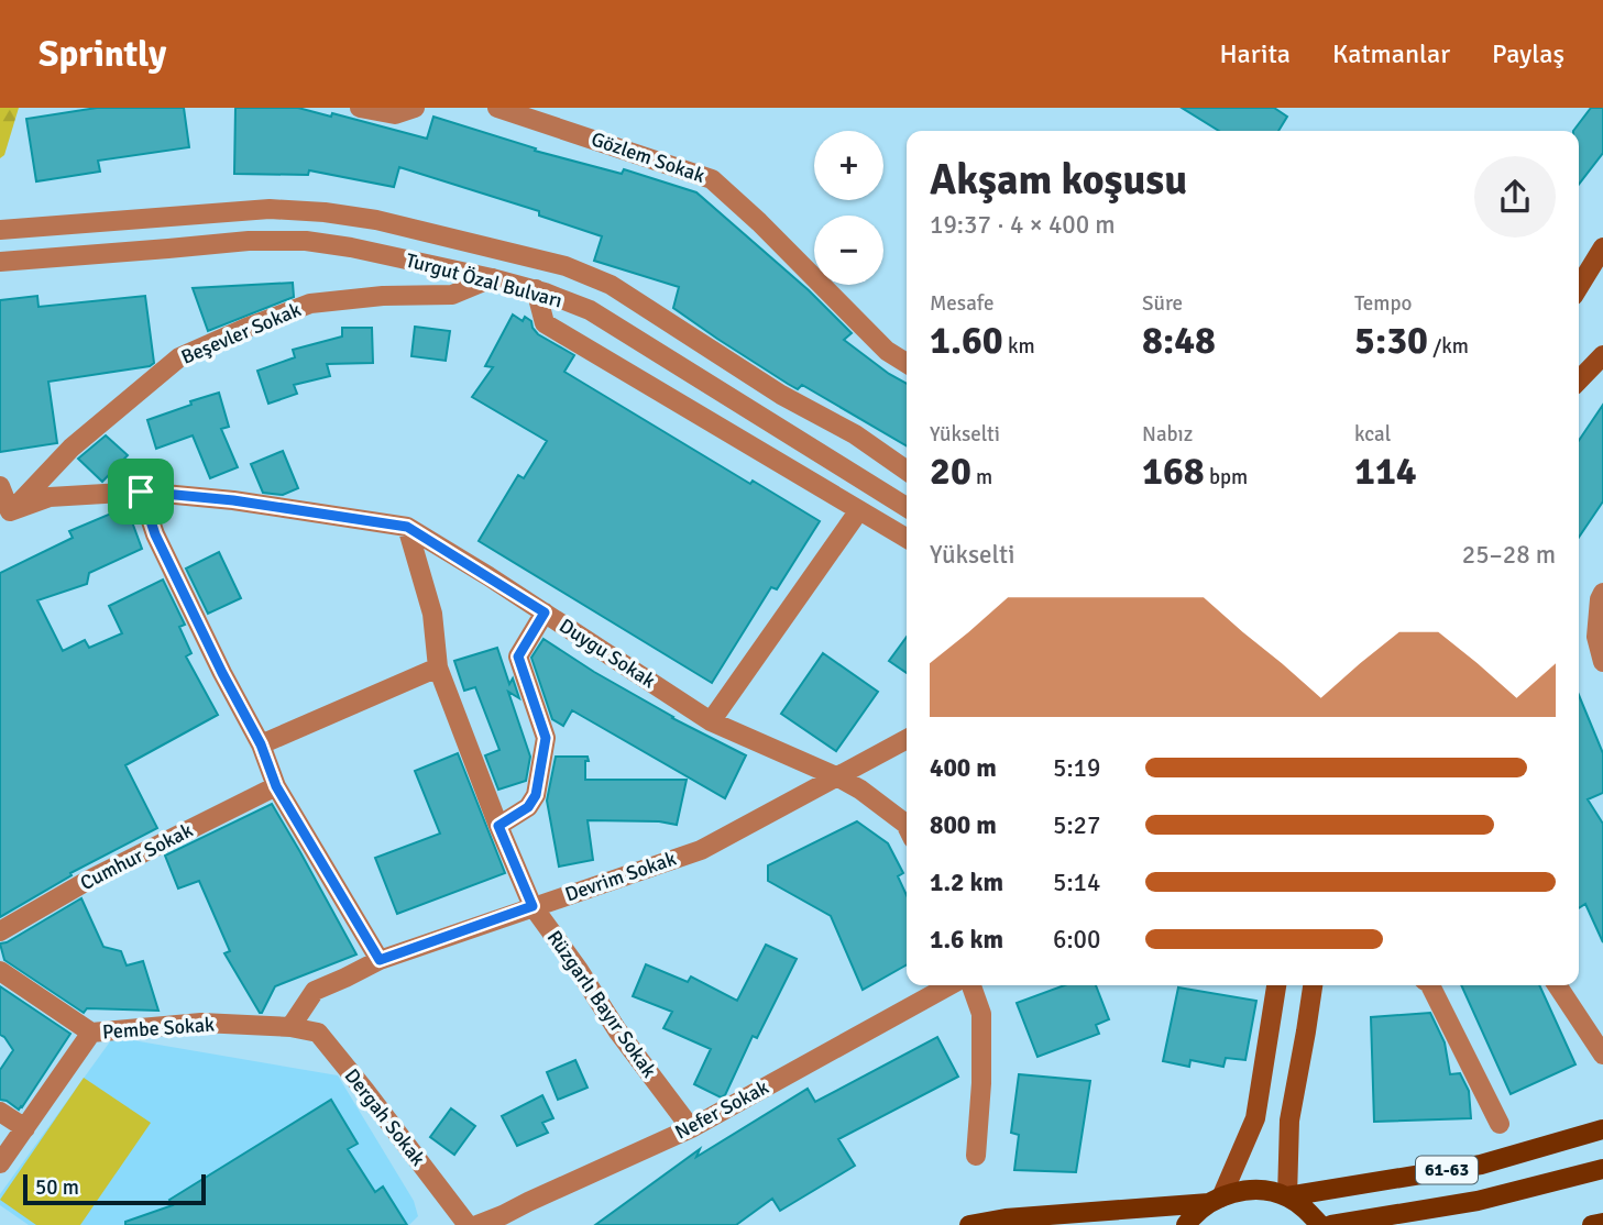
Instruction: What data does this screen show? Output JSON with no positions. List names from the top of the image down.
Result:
{
  "streets": {
    "main road": ["61-63"],
    "street": [
      "Gözlem Sokak",
      "Turgut Özal Bulvarı",
      "Beşevler Sokak",
      "Duygu Sokak",
      "Cumhur Sokak",
      "Devrim Sokak",
      "Rüzgarlı Bayır Sokak",
      "Pembe Sokak",
      "Nefer Sokak",
      "Dergah Sokak"
    ]
  },
  "crossings": [
    ["Turgut Özal Bulvarı", "Beşevler Sokak"],
    ["Beşevler Sokak", "Duygu Sokak"],
    ["Duygu Sokak", "Devrim Sokak"],
    ["Duygu Sokak", "Rüzgarlı Bayır Sokak"],
    ["Devrim Sokak", "Rüzgarlı Bayır Sokak"],
    ["Devrim Sokak", "Pembe Sokak"],
    ["Devrim Sokak", "Dergah Sokak"],
    ["Rüzgarlı Bayır Sokak", "Nefer Sokak"],
    ["Pembe Sokak", "Dergah Sokak"]
  ],
  "scale_bar": "50 m",
  "page": {
    "header": "Sprintly",
    "nav": ["Harita", "Katmanlar", "Paylaş"],
    "map_buttons": ["+", "−"],
    "heading": ["Akşam koşusu", "19:37 · 4 × 400 m"],
    "stats": [
      ["Mesafe", "1.60 km"],
      ["Süre", "8:48"],
      ["Tempo", "5:30 /km"],
      ["Yükselti", "20 m"],
      ["Nabız", "168 bpm"],
      ["kcal", "114"]
    ],
    "chart": ["Yükselti", "25–28 m"],
    "list": [
      {
        "name": "400 m",
        "note": "5:19"
      },
      {
        "name": "800 m",
        "note": "5:27"
      },
      {
        "name": "1.2 km",
        "note": "5:14"
      },
      {
        "name": "1.6 km",
        "note": "6:00"
      }
    ],
    "scale": "50 m"
  }
}
